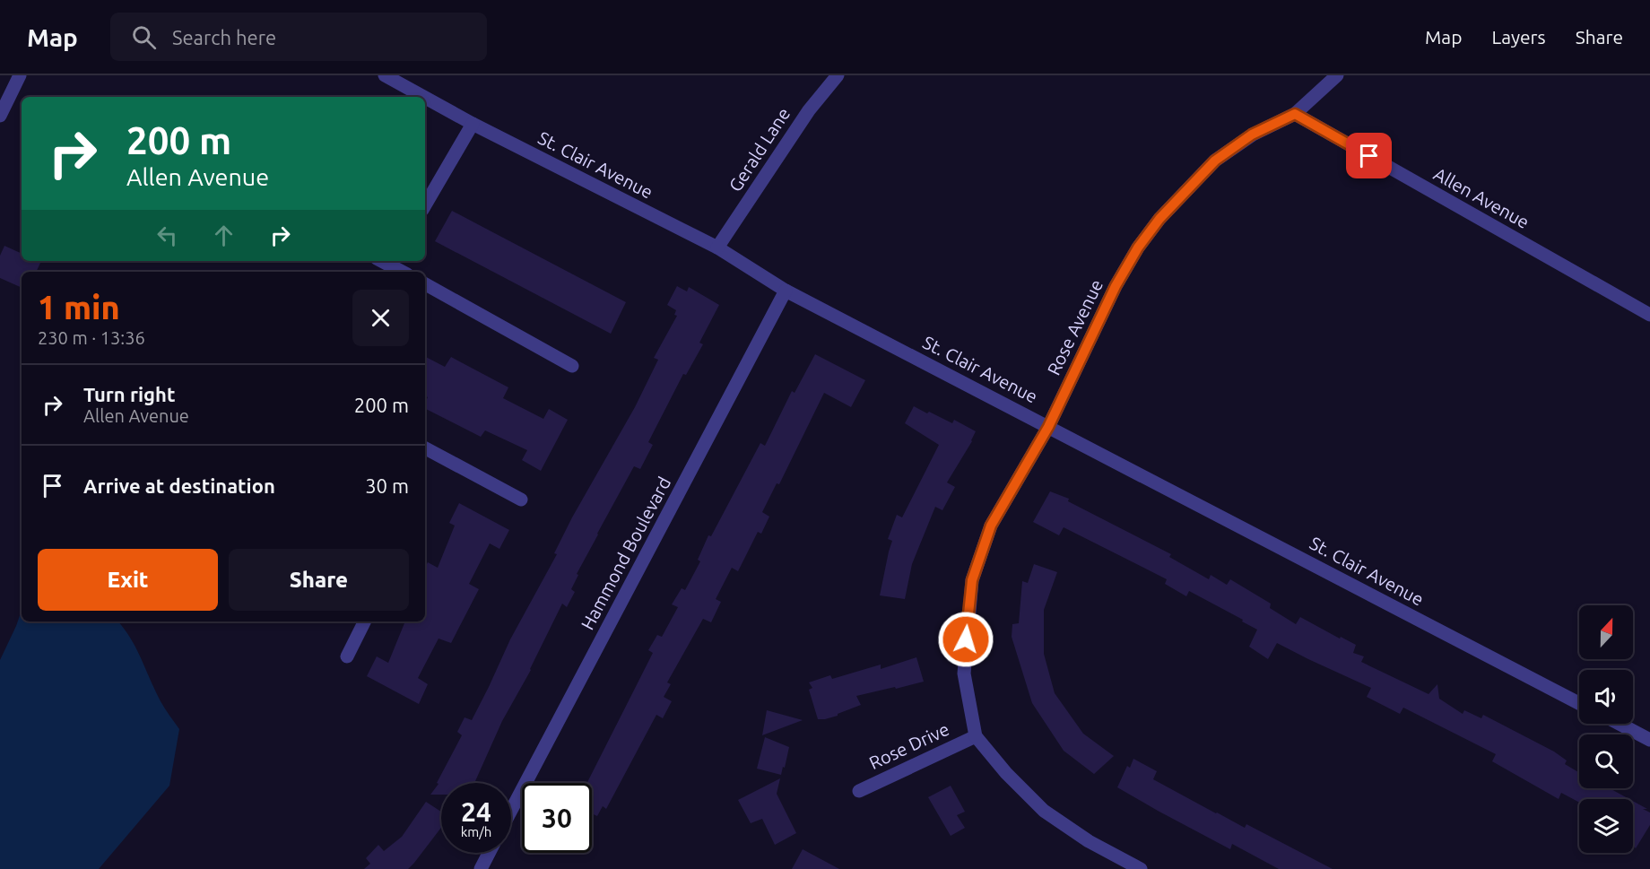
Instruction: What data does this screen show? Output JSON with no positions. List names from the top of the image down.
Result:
{
  "streets": {
    "street": [
      "Gerald Lane",
      "St. Clair Avenue",
      "Allen Avenue",
      "Rose Avenue",
      "Hammond Boulevard",
      "Rose Drive"
    ]
  },
  "crossings": [
    ["Gerald Lane", "St. Clair Avenue"],
    ["St. Clair Avenue", "Rose Avenue"],
    ["St. Clair Avenue", "Hammond Boulevard"],
    ["Allen Avenue", "Rose Avenue"],
    ["Rose Avenue", "Rose Drive"]
  ],
  "north": "top",
  "page": {
    "header": "Map",
    "search": "Search here",
    "nav": ["Map", "Layers", "Share"],
    "turn": ["200 m", "Allen Avenue"],
    "heading": ["1 min", "230 m · 13:36"],
    "list": [
      {
        "name": "Turn right",
        "note": "Allen Avenue",
        "value": "200 m"
      },
      {
        "name": "Arrive at destination",
        "value": "30 m"
      }
    ],
    "buttons": ["Exit", "Share"],
    "speed": "24 km/h",
    "limit": "30"
  }
}
